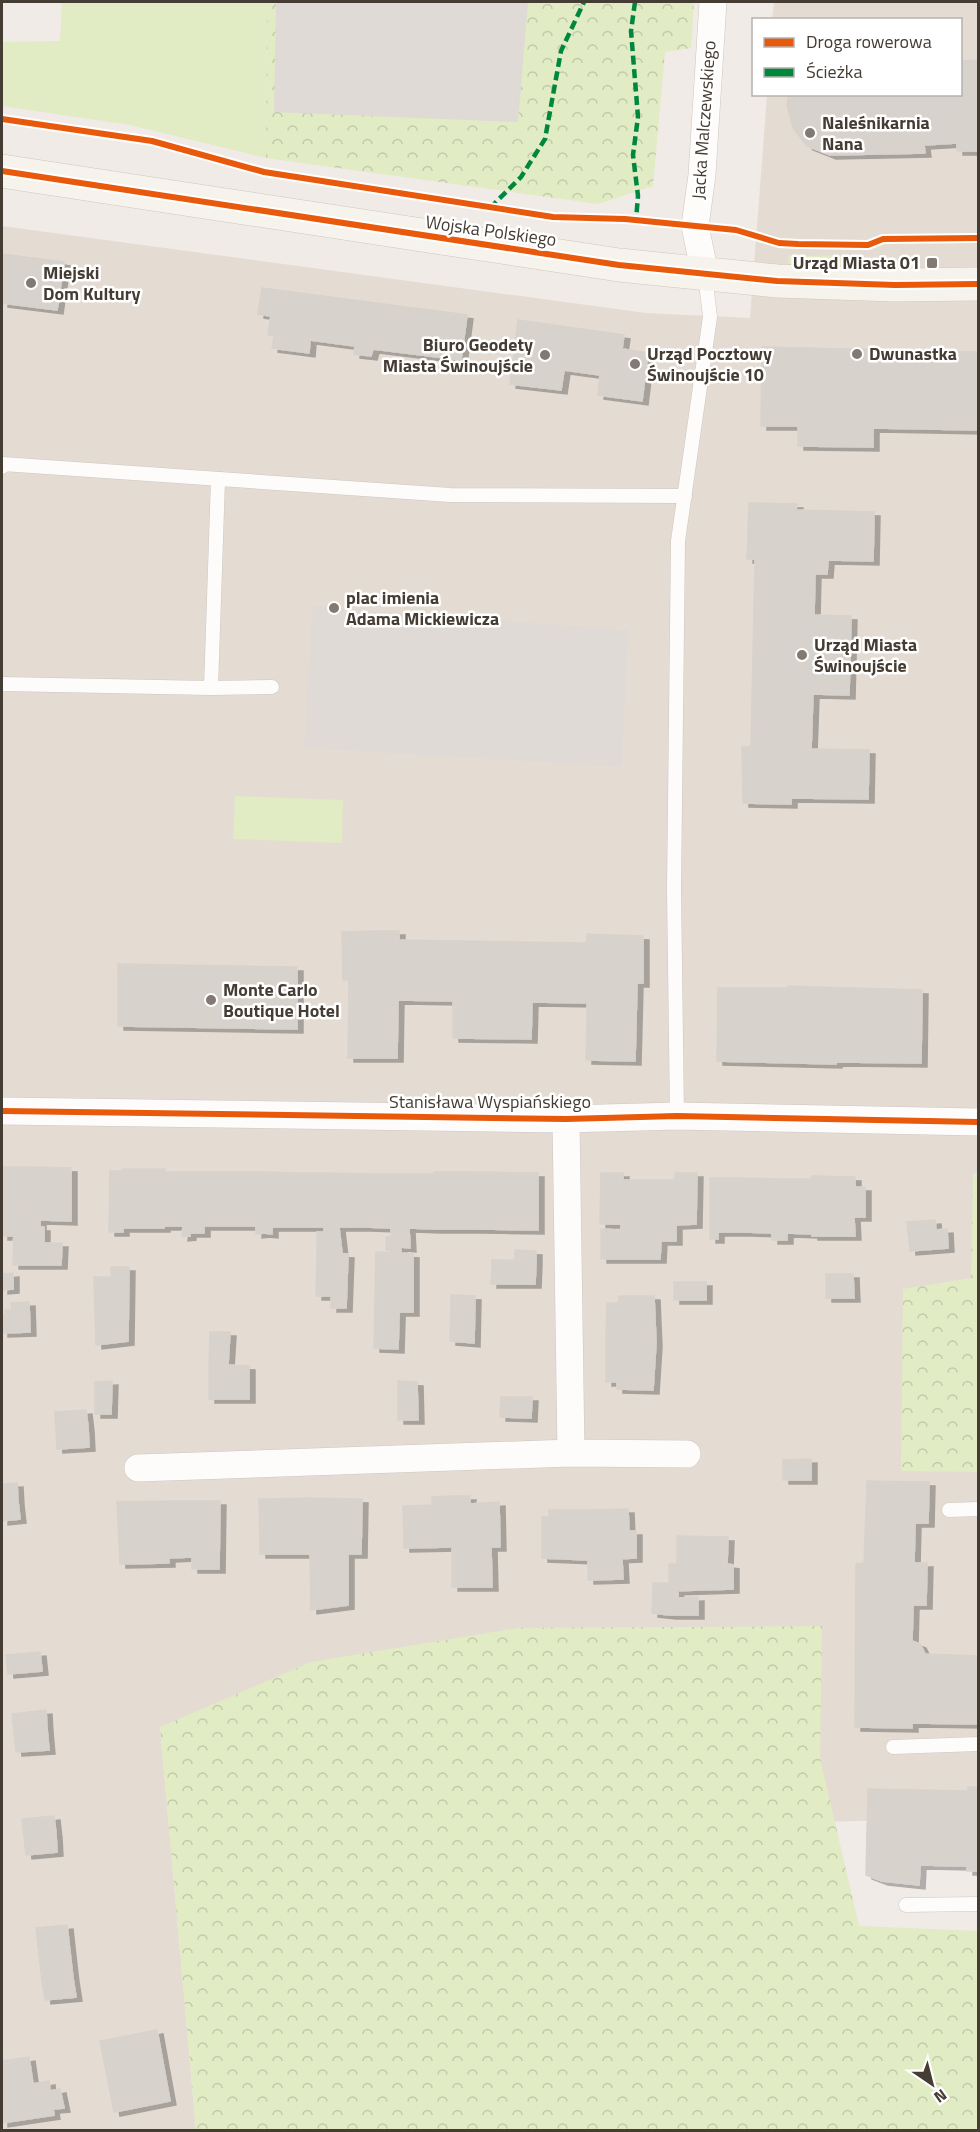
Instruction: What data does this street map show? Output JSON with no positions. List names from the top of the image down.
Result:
{
  "streets": {
    "street": ["Jacka Malczewskiego", "Wojska Polskiego", "Stanisława Wyspiańskiego"]
  },
  "crossings": [
    ["Jacka Malczewskiego", "Wojska Polskiego"]
  ],
  "places": {
    "other": [
      "Naleśnikarnia Nana",
      "Miejski Dom Kultury",
      "Dwunastka",
      "Biuro Geodety Miasta Świnoujście",
      "Urząd Pocztowy Świnoujście 10",
      "plac imienia Adama Mickiewicza",
      "Urząd Miasta Świnoujście",
      "Monte Carlo Boutique Hotel"
    ],
    "transit": ["Urząd Miasta 01"]
  },
  "legend": ["Droga rowerowa", "Ścieżka"],
  "north": "bottom right"
}
